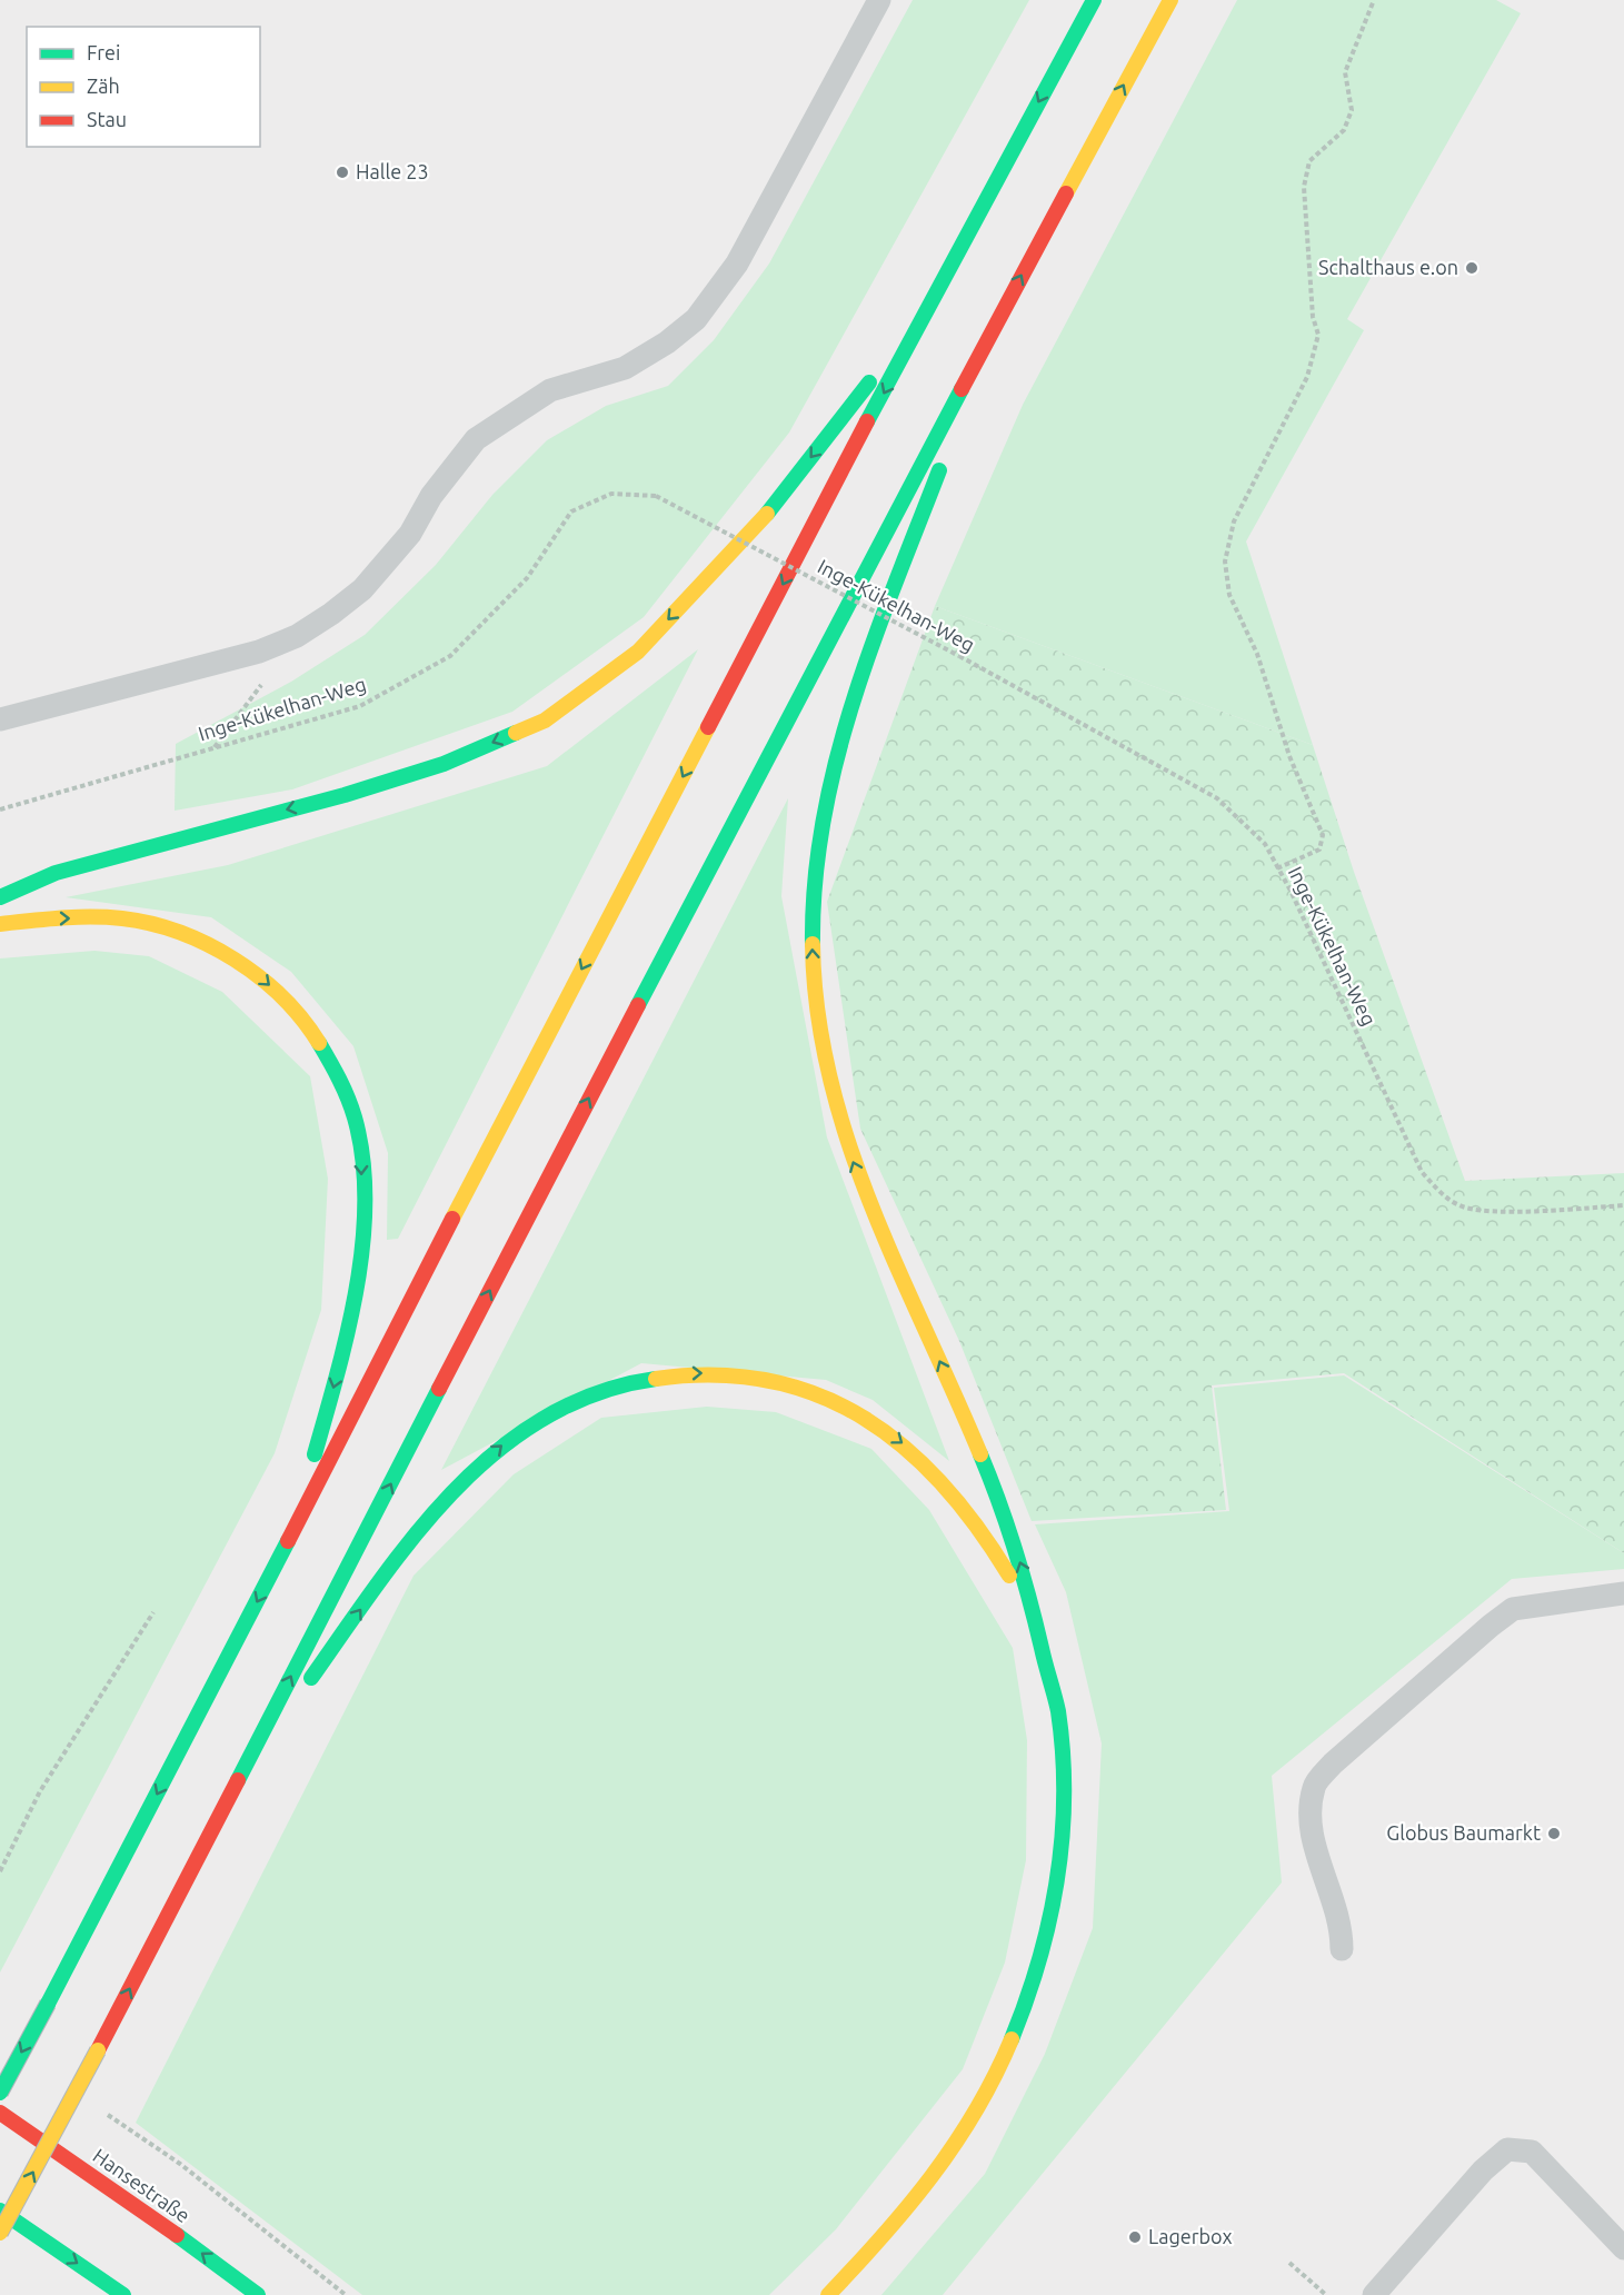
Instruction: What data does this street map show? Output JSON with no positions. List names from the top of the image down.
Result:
{
  "streets": {
    "main road": ["Hansestraße"],
    "path": ["Inge-Kükelhan-Weg"]
  },
  "places": [
    "Halle 23",
    "Schalthaus e.on",
    "Globus Baumarkt",
    "Lagerbox"
  ],
  "legend": ["Frei", "Zäh", "Stau"]
}
